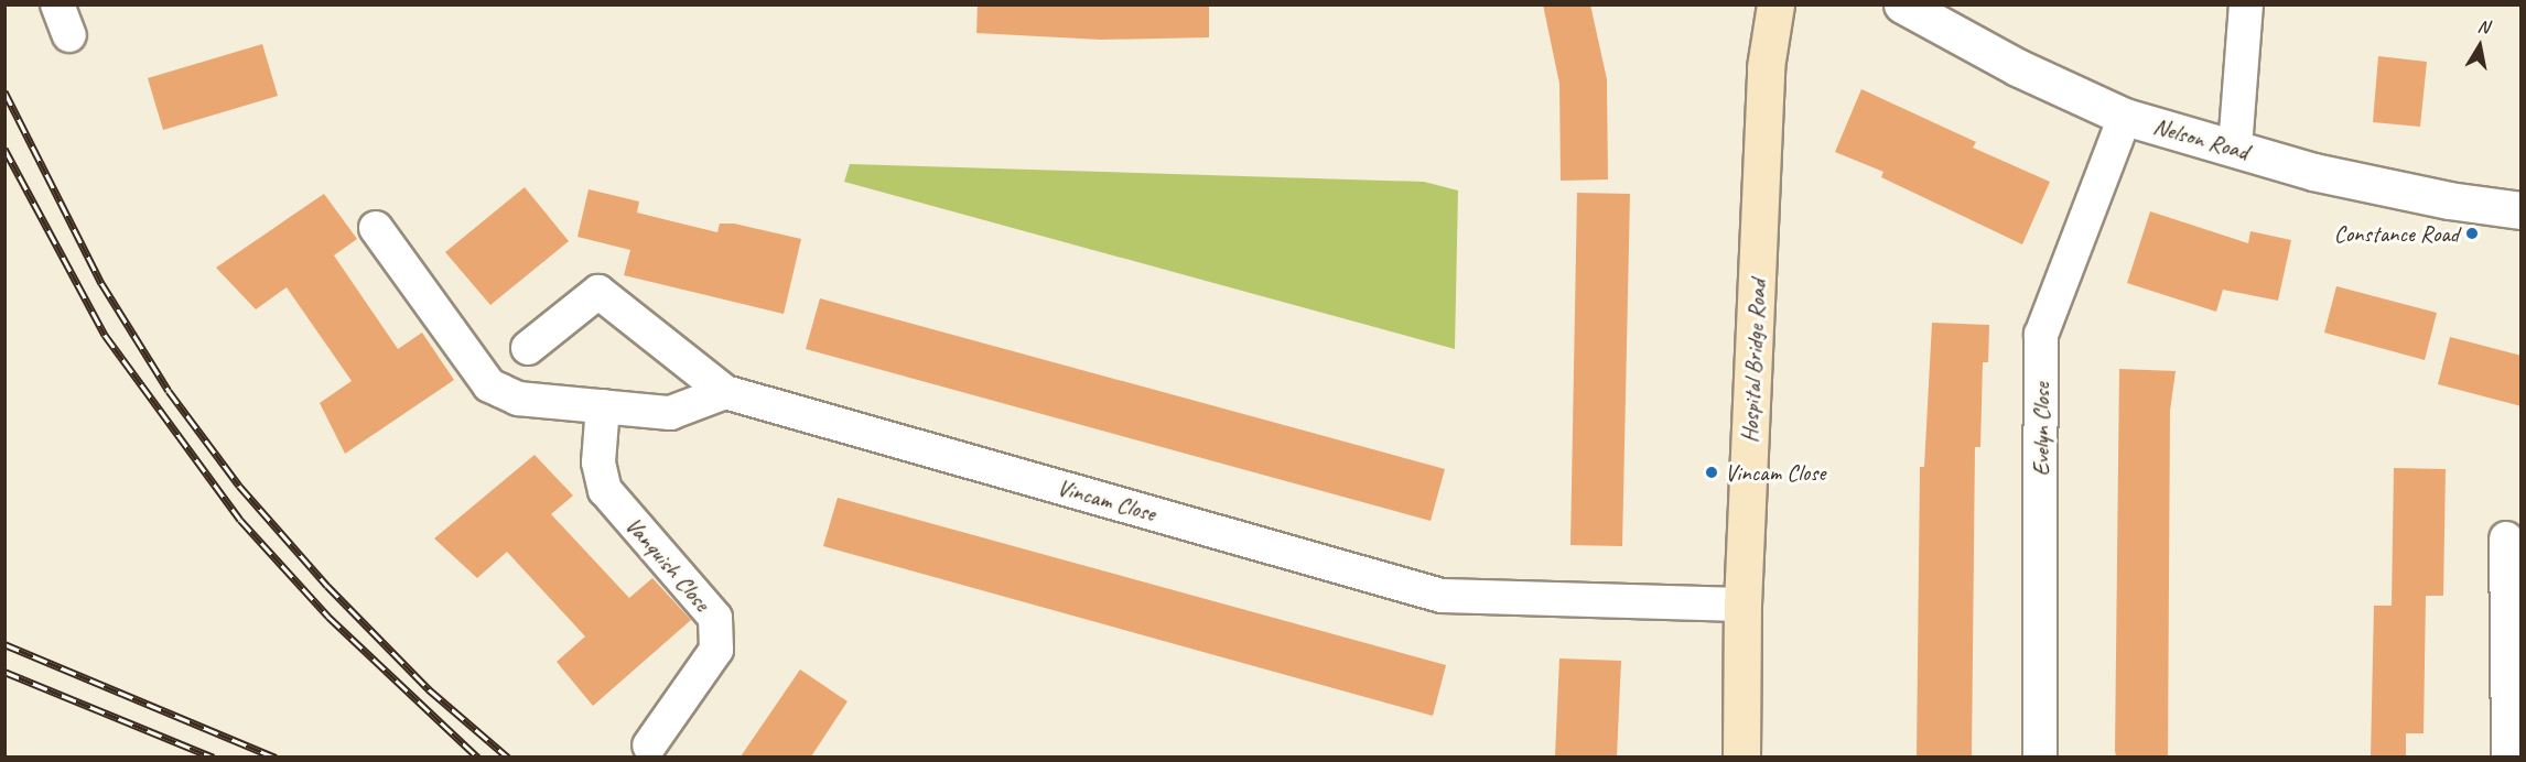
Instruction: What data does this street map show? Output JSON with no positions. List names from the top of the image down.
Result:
{
  "streets": {
    "main road": ["Hospital Bridge Road"],
    "street": [
      "Nelson Road",
      "Evelyn Close",
      "Vincam Close",
      "Vanquish Close"
    ]
  },
  "crossings": [
    ["Nelson Road", "Evelyn Close"],
    ["Hospital Bridge Road", "Vincam Close"]
  ],
  "places": ["Constance Road", "Vincam Close"],
  "north": "top"
}
